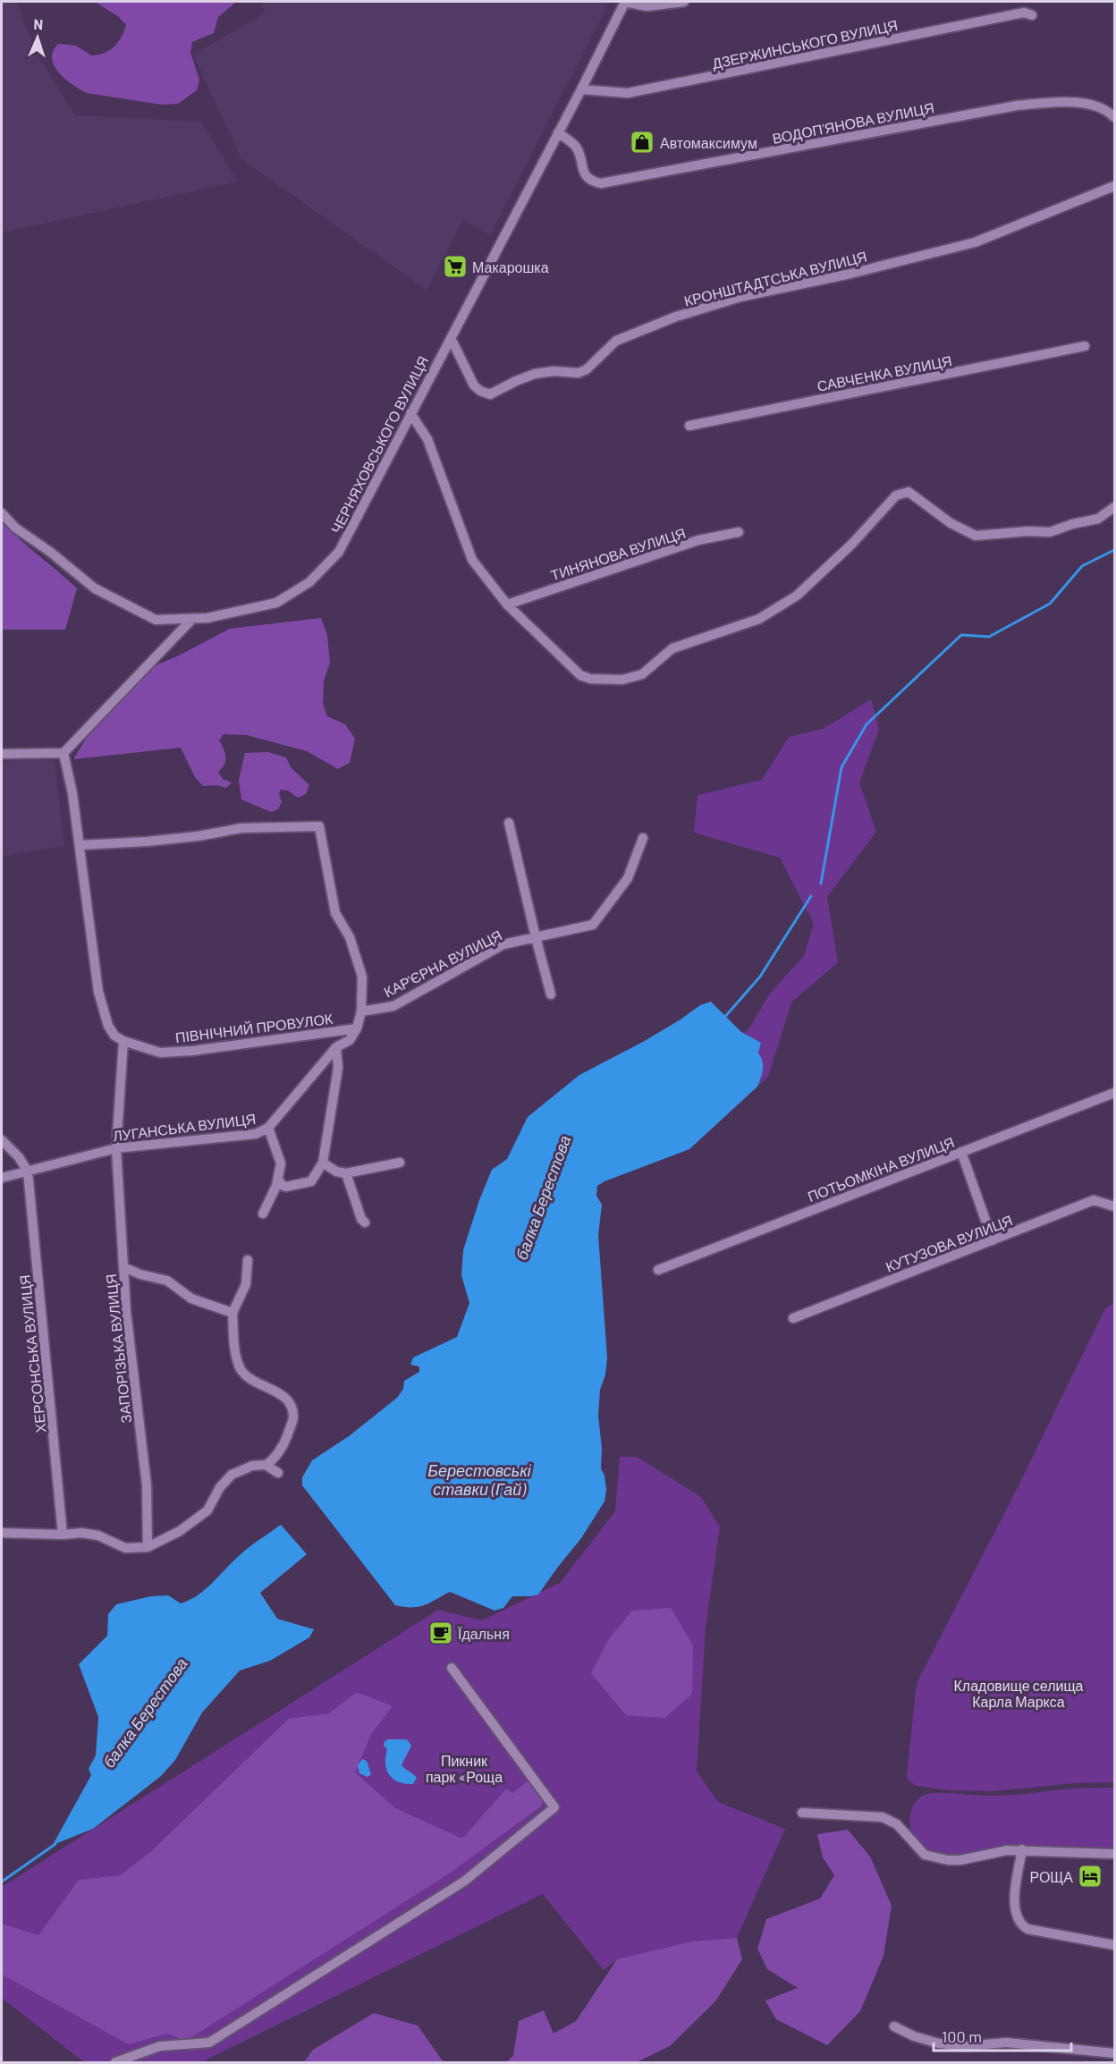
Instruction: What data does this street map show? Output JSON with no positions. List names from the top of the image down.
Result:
{
  "streets": {
    "street": [
      "ДЗЕРЖИНСЬКОГО ВУЛИЦЯ",
      "ВОДОП’ЯНОВА ВУЛИЦЯ",
      "КРОНШТАДТСЬКА ВУЛИЦЯ",
      "САВЧЕНКА ВУЛИЦЯ",
      "ЧЕРНЯХОВСЬКОГО ВУЛИЦЯ",
      "ТИНЯНОВА ВУЛИЦЯ",
      "КАР'ЄРНА ВУЛИЦЯ",
      "ПІВНІЧНИЙ ПРОВУЛОК",
      "ЛУГАНСЬКА ВУЛИЦЯ",
      "ПОТЬОМКІНА ВУЛИЦЯ",
      "КУТУЗОВА ВУЛИЦЯ",
      "ЗАПОРІЗЬКА ВУЛИЦЯ",
      "ХЕРСОНСЬКА ВУЛИЦЯ"
    ]
  },
  "crossings": [
    ["ДЗЕРЖИНСЬКОГО ВУЛИЦЯ", "ЧЕРНЯХОВСЬКОГО ВУЛИЦЯ"],
    ["ВОДОП’ЯНОВА ВУЛИЦЯ", "ЧЕРНЯХОВСЬКОГО ВУЛИЦЯ"],
    ["КРОНШТАДТСЬКА ВУЛИЦЯ", "ЧЕРНЯХОВСЬКОГО ВУЛИЦЯ"],
    ["ПІВНІЧНИЙ ПРОВУЛОК", "ЛУГАНСЬКА ВУЛИЦЯ"],
    ["ПІВНІЧНИЙ ПРОВУЛОК", "ЗАПОРІЗЬКА ВУЛИЦЯ"],
    ["ЛУГАНСЬКА ВУЛИЦЯ", "ЗАПОРІЗЬКА ВУЛИЦЯ"],
    ["ЛУГАНСЬКА ВУЛИЦЯ", "ХЕРСОНСЬКА ВУЛИЦЯ"]
  ],
  "water": ["балка Берестова", "Берестовські ставки (Гай)"],
  "parks": ["Кладовище селища Карла Маркса", "Пикник парк «Роща"],
  "places": {
    "shop": ["Автомаксимум"],
    "supermarket": ["Макарошка"],
    "cafe": ["Їдальня"],
    "hotel": ["РОЩА"]
  },
  "scale_bar": "100 m",
  "north": "top"
}
